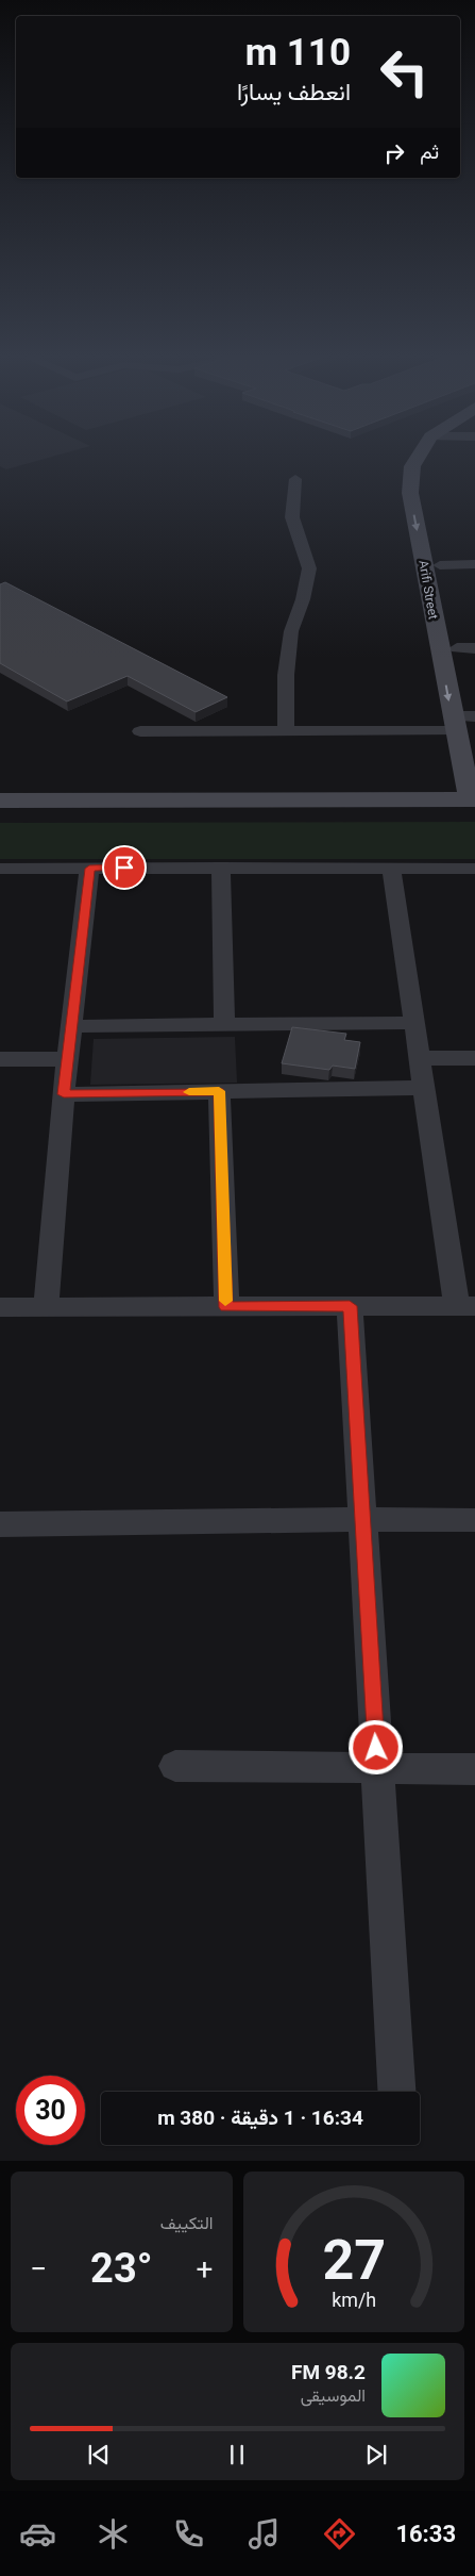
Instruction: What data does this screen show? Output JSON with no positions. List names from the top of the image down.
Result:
{
  "streets": {
    "street": ["Arifi Street"]
  },
  "page": {
    "turn": ["110 m", "انعطف يسارًا"],
    "then": "ثم",
    "limit": "30",
    "trip": "16:34 · 1 دقيقة · 380 m",
    "tile": "التكييف",
    "heat": ["−", "23°", "+"],
    "song": ["98.2 FM", "الموسيقى"],
    "tabs": "16:33",
    "gauge": ["27", "km/h"]
  }
}
